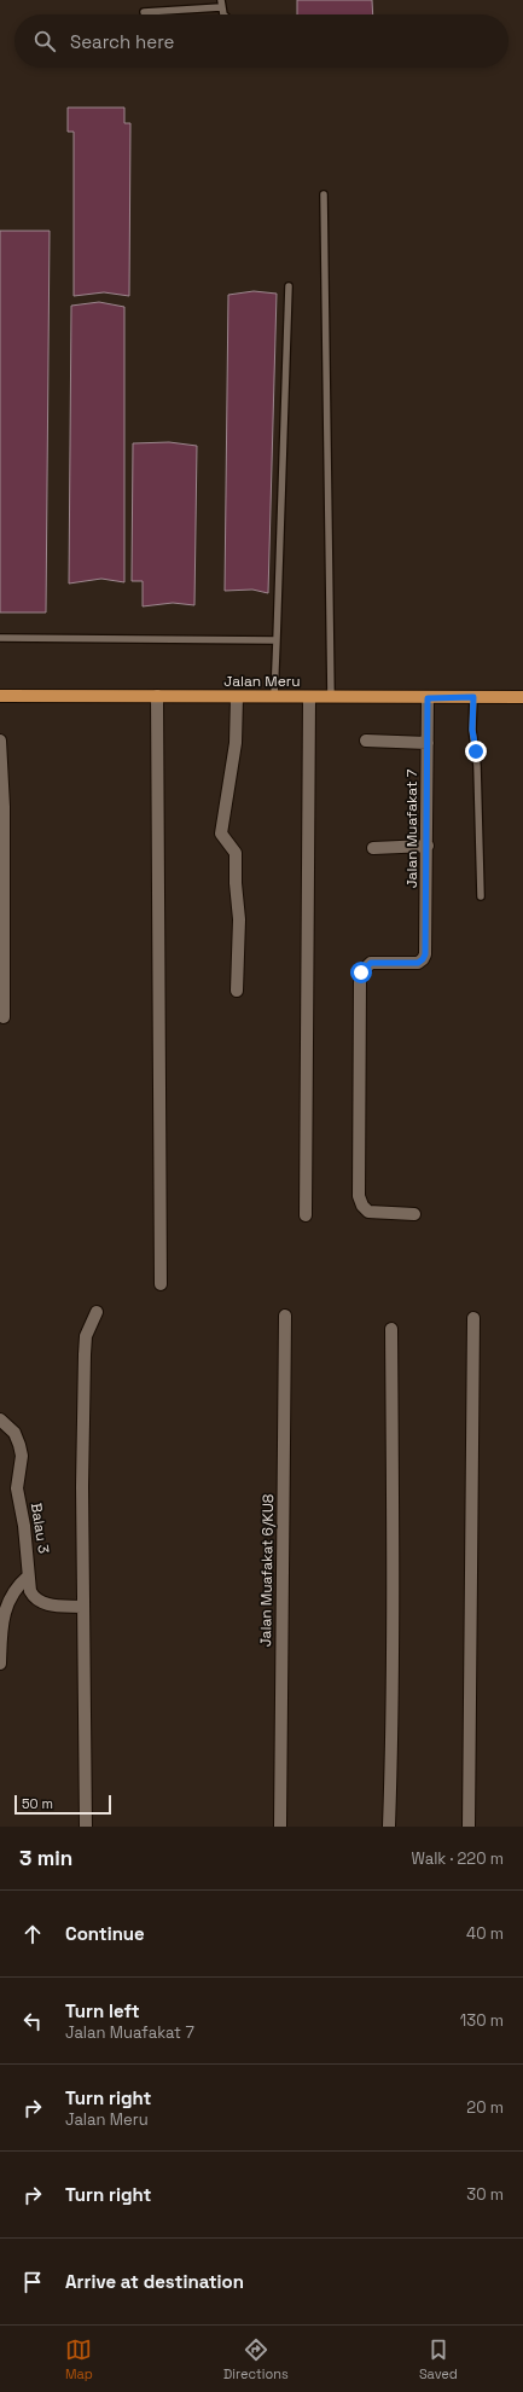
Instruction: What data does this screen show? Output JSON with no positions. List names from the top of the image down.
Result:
{
  "streets": {
    "main road": ["Jalan Meru"],
    "street": ["Jalan Muafakat 7", "Balau 3", "Jalan Muafakat 6/KU8"]
  },
  "crossings": [
    ["Jalan Meru", "Jalan Muafakat 7"]
  ],
  "scale_bar": "50 m",
  "page": {
    "search": "Search here",
    "scale": "50 m",
    "heading": ["3 min", "Walk · 220 m"],
    "list": [
      ["Continue", "40 m"],
      ["Turn left", "Jalan Muafakat 7", "130 m"],
      ["Turn right", "Jalan Meru", "20 m"],
      ["Turn right", "30 m"],
      "Arrive at destination"
    ],
    "nav": ["Map", "Directions", "Saved"]
  }
}
